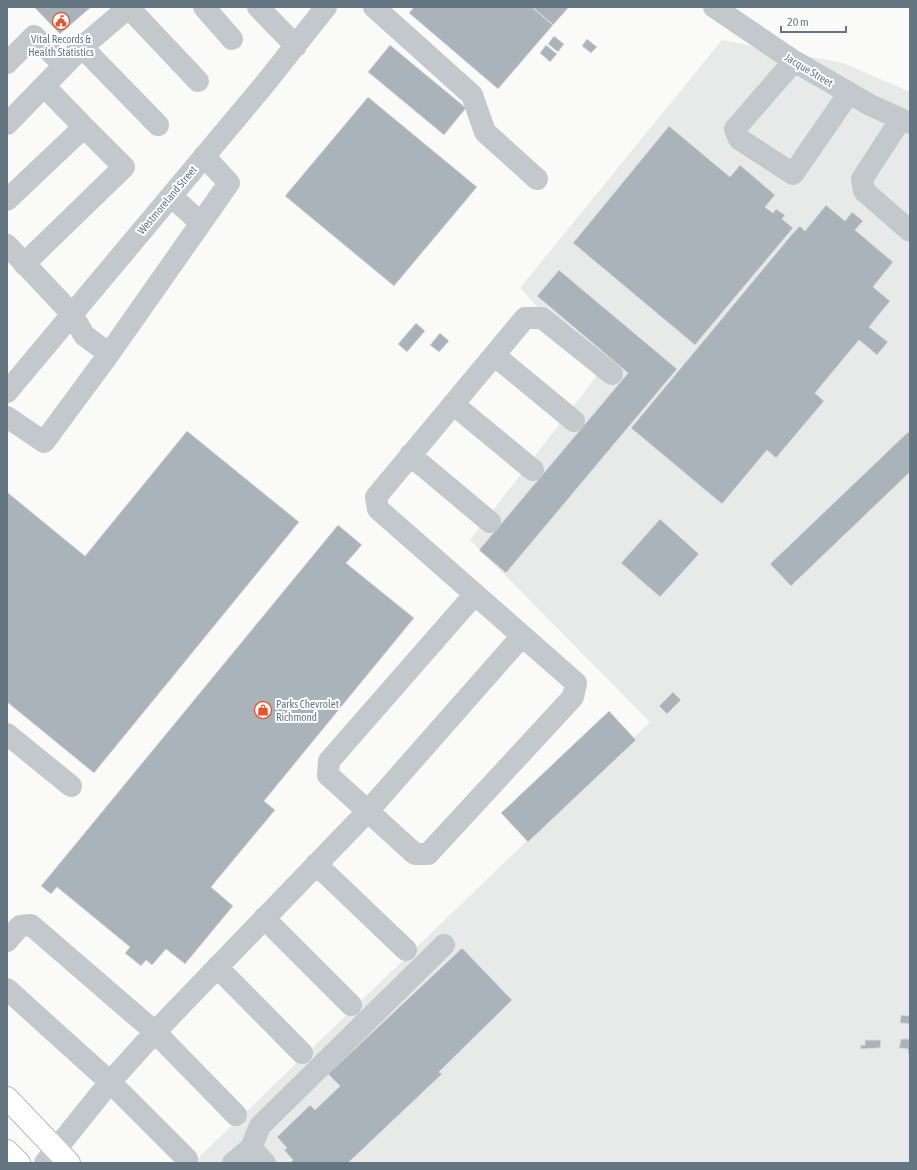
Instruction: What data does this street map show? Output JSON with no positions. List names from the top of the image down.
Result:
{
  "streets": {
    "street": ["Jacque Street", "Westmoreland Street"]
  },
  "places": {
    "public building": ["Vital Records & Health Statistics"],
    "shop": ["Parks Chevrolet Richmond"]
  },
  "scale_bar": "20 m"
}
